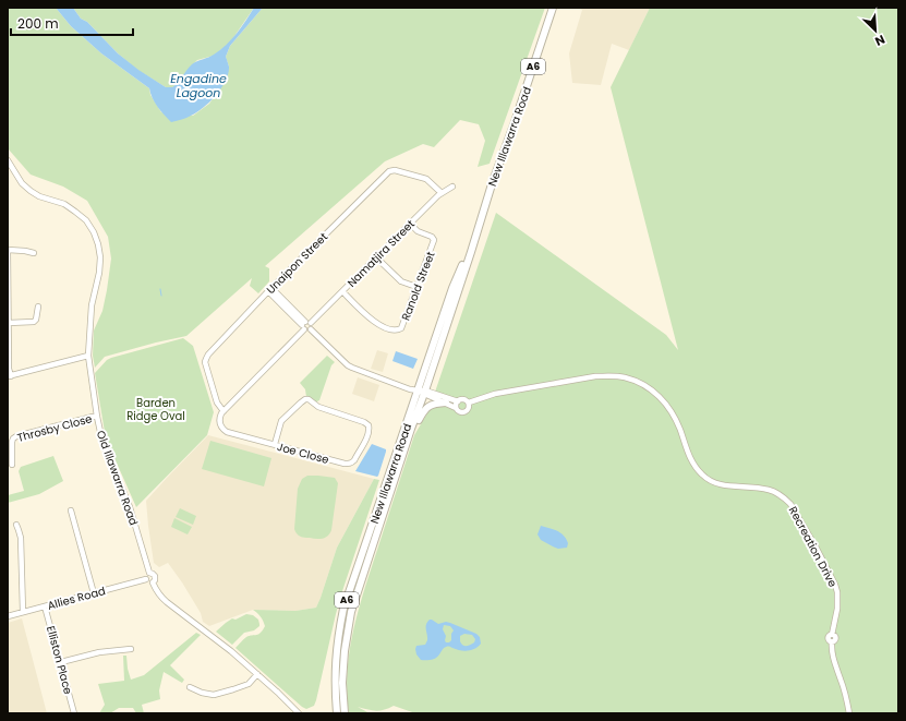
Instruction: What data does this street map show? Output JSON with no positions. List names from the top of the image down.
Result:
{
  "streets": {
    "highway": ["A6", "New Illawarra Road"],
    "street": [
      "Namatjira Street",
      "Unaipon Street",
      "Ranold Street",
      "Throsby Close",
      "Joe Close",
      "Old Illawarra Road",
      "Recreation Drive",
      "Allies Road",
      "Elliston Place"
    ]
  },
  "crossings": [
    ["Namatjira Street", "Unaipon Street"],
    ["Namatjira Street", "Ranold Street"],
    ["Namatjira Street", "Joe Close"],
    ["Throsby Close", "Old Illawarra Road"],
    ["Old Illawarra Road", "Allies Road"],
    ["Allies Road", "Elliston Place"]
  ],
  "water": ["Engadine Lagoon"],
  "parks": ["Barden Ridge Oval"],
  "scale_bar": "200 m",
  "north": "bottom right"
}
